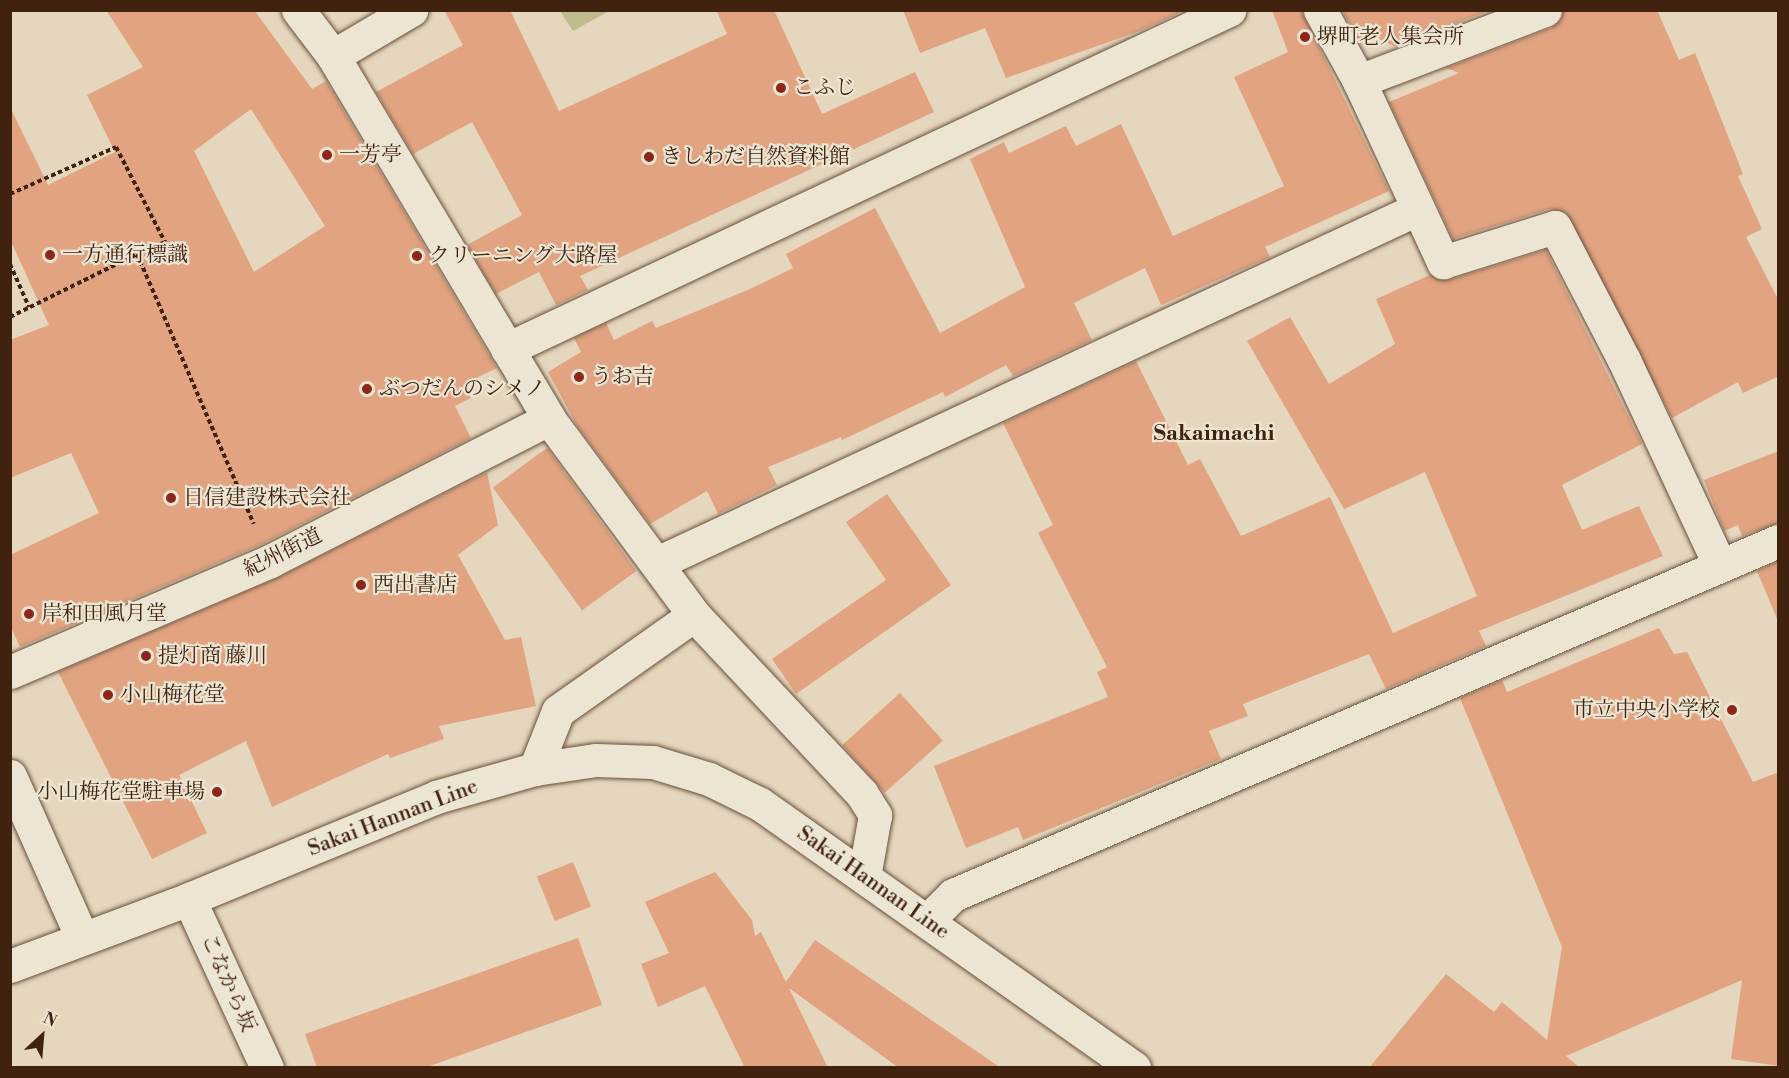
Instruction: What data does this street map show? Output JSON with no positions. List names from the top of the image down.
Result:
{
  "streets": {
    "street": ["紀州街道", "Sakai Hannan Line", "こなから坂"]
  },
  "crossings": [
    ["Sakai Hannan Line", "こなから坂"]
  ],
  "districts": ["Sakaimachi"],
  "places": [
    "堺町老人集会所",
    "こふじ",
    "一芳亭",
    "きしわだ自然資料館",
    "一方通行標識",
    "クリーニング大路屋",
    "うお吉",
    "ぶつだんのシメノ",
    "日信建設株式会社",
    "西出書店",
    "岸和田風月堂",
    "提灯商 藤川",
    "小山梅花堂",
    "市立中央小学校",
    "小山梅花堂駐車場"
  ],
  "north": "top right"
}
